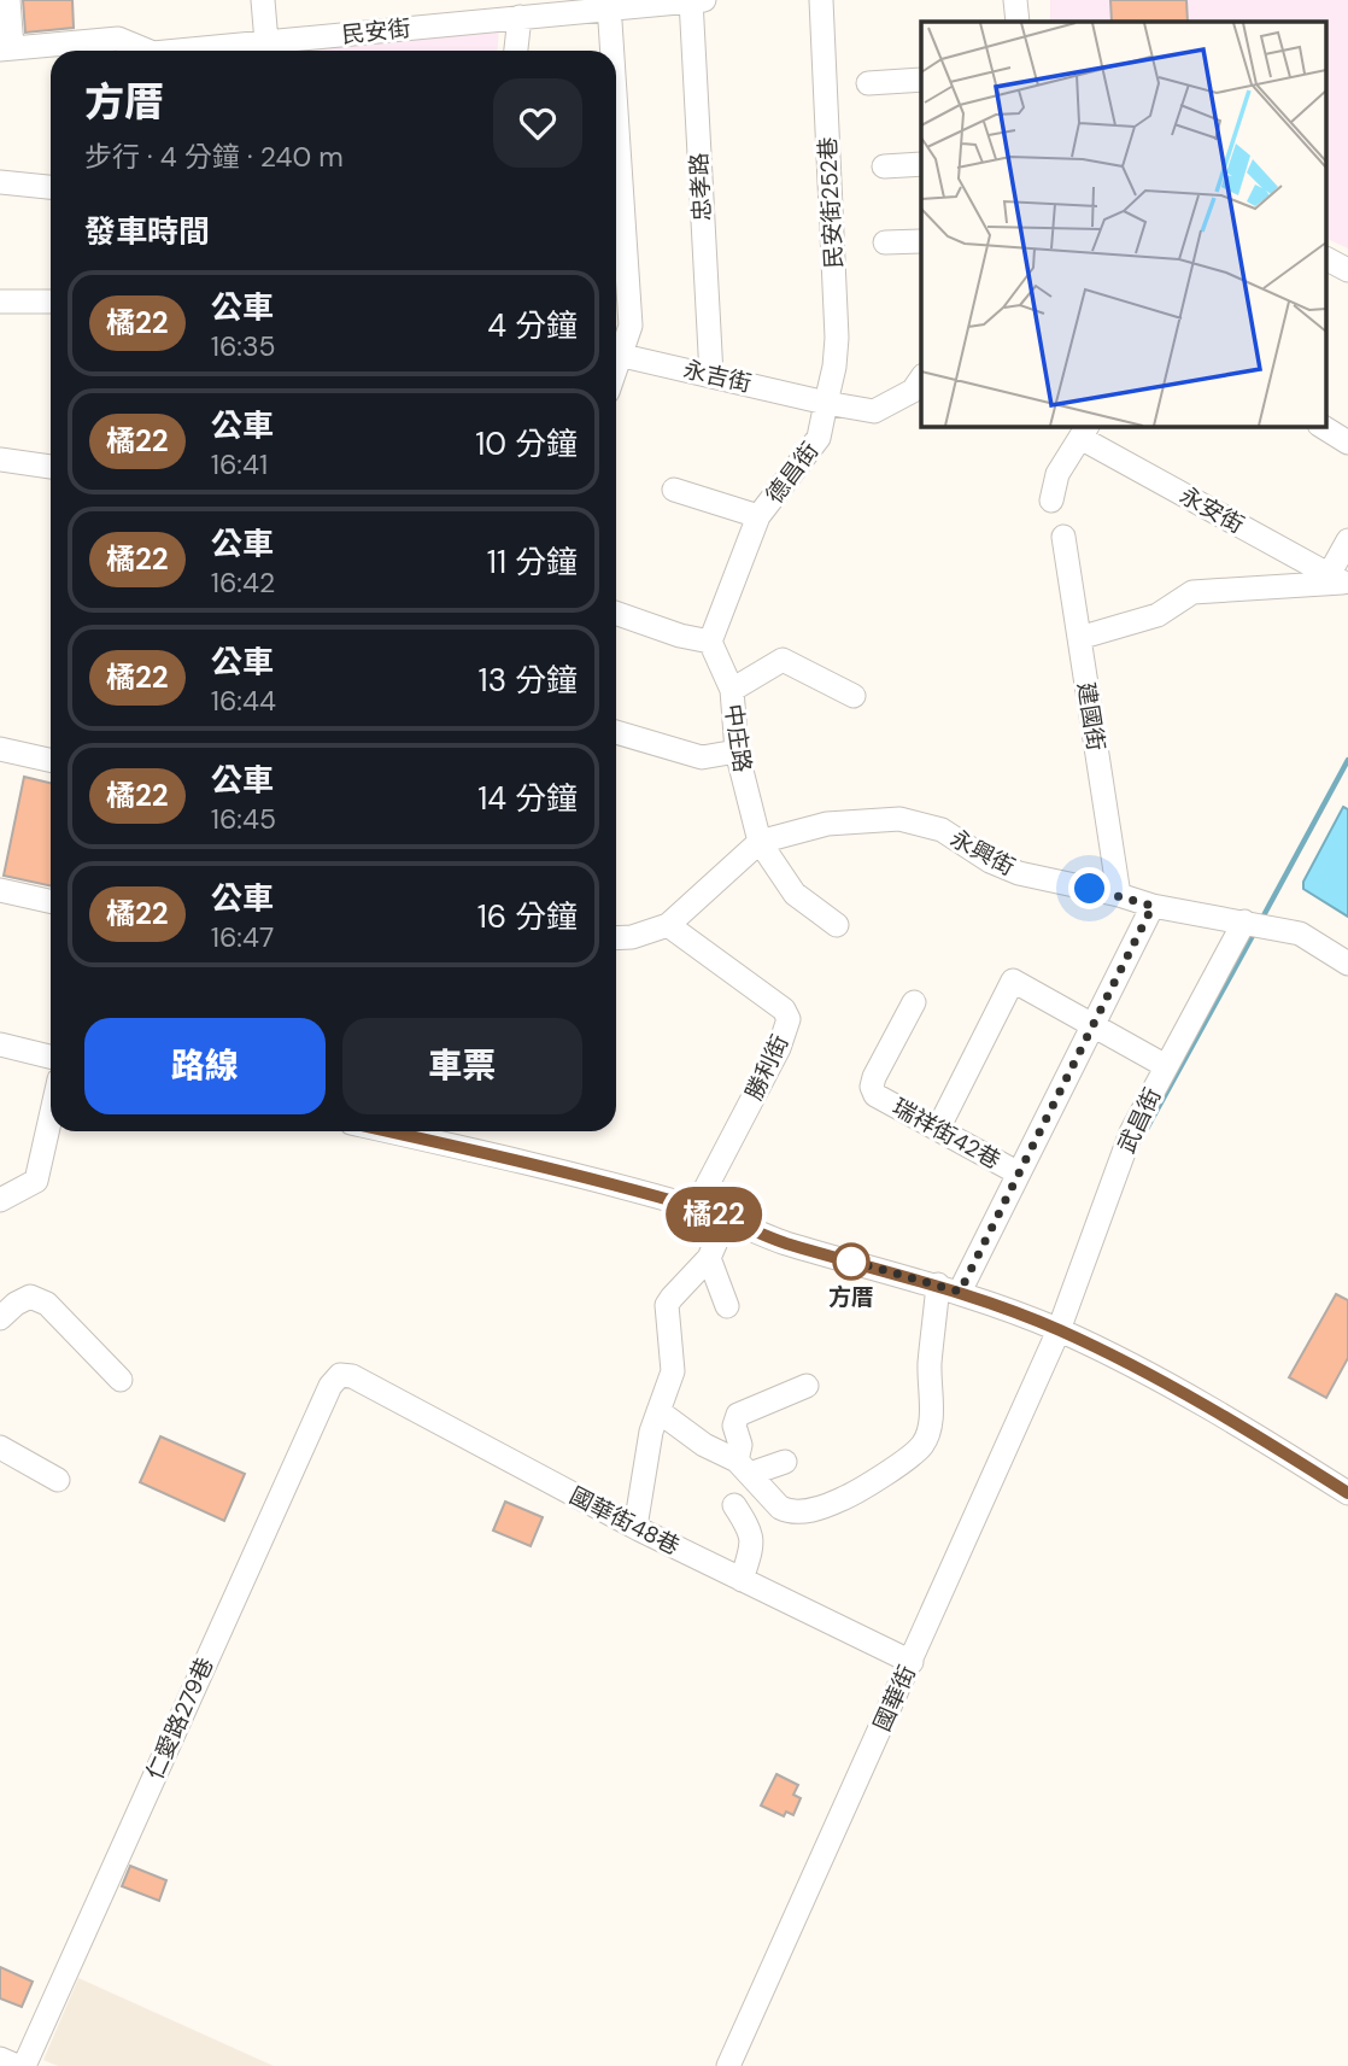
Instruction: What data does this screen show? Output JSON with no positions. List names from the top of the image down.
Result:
{
  "streets": {
    "street": [
      "民安街",
      "忠孝路",
      "民安街252巷",
      "永吉街",
      "德昌街",
      "永安街",
      "建國街",
      "中庄路",
      "永興街",
      "勝利街",
      "武昌街",
      "瑞祥街42巷",
      "國華街48巷",
      "國華街",
      "仁愛路279巷"
    ]
  },
  "crossings": [
    ["民安街", "忠孝路"],
    ["忠孝路", "永吉街"],
    ["民安街252巷", "永吉街"],
    ["民安街252巷", "德昌街"],
    ["永吉街", "德昌街"],
    ["德昌街", "中庄路"],
    ["建國街", "永興街"],
    ["中庄路", "永興街"],
    ["永興街", "武昌街"],
    ["武昌街", "國華街"],
    ["國華街48巷", "國華街"],
    ["國華街48巷", "仁愛路279巷"]
  ],
  "places": ["方厝"],
  "lines": ["bus line 橘22"],
  "page": {
    "on_map": "橘22",
    "heading": [
      ["方厝", "步行 · 4 分鐘 · 240 m"],
      "發車時間"
    ],
    "list": [
      {
        "mark": "橘22",
        "name": "公車",
        "note": "16:35",
        "value": "4 分鐘"
      },
      {
        "mark": "橘22",
        "name": "公車",
        "note": "16:41",
        "value": "10 分鐘"
      },
      {
        "mark": "橘22",
        "name": "公車",
        "note": "16:42",
        "value": "11 分鐘"
      },
      {
        "mark": "橘22",
        "name": "公車",
        "note": "16:44",
        "value": "13 分鐘"
      },
      {
        "mark": "橘22",
        "name": "公車",
        "note": "16:45",
        "value": "14 分鐘"
      },
      {
        "mark": "橘22",
        "name": "公車",
        "note": "16:47",
        "value": "16 分鐘"
      }
    ],
    "buttons": ["路線", "車票"]
  }
}
